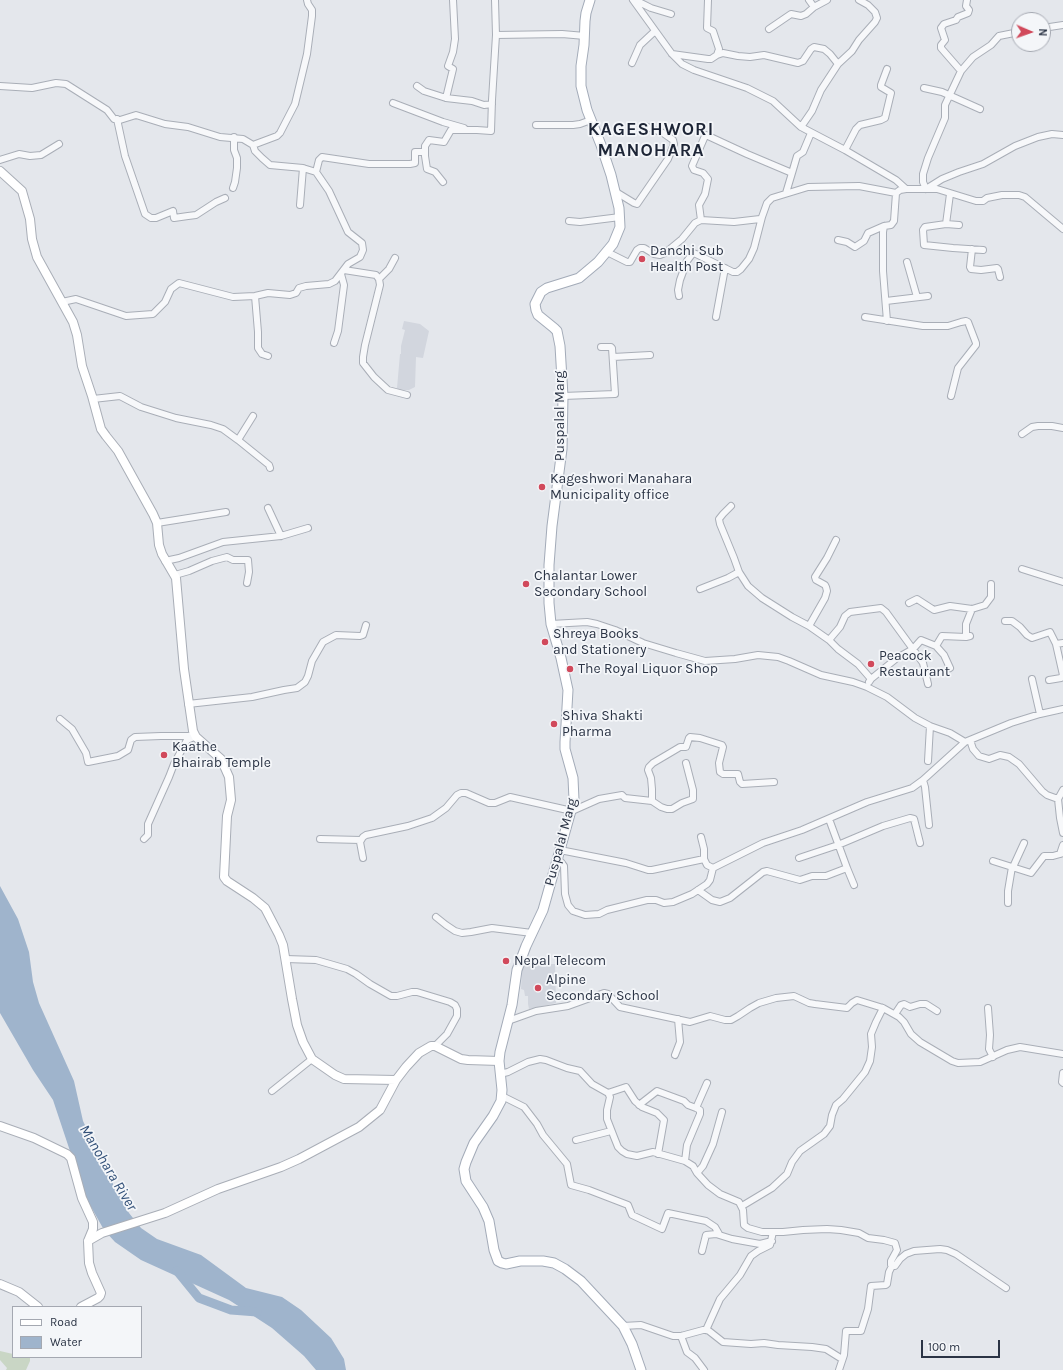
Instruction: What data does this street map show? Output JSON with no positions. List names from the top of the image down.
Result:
{
  "streets": {
    "main road": ["Puspalal Marg"]
  },
  "districts": ["KAGESHWORI MANOHARA"],
  "water": ["Manohara River"],
  "places": [
    "Danchi Sub Health Post",
    "Kageshwori Manahara Municipality office",
    "Chalantar Lower Secondary School",
    "Shreya Books and Stationery",
    "Peacock Restaurant",
    "The Royal Liquor Shop",
    "Shiva Shakti Pharma",
    "Kaathe Bhairab Temple",
    "Nepal Telecom",
    "Alpine Secondary School"
  ],
  "legend": ["Road", "Water"],
  "scale_bar": "100 m",
  "north": "right"
}
